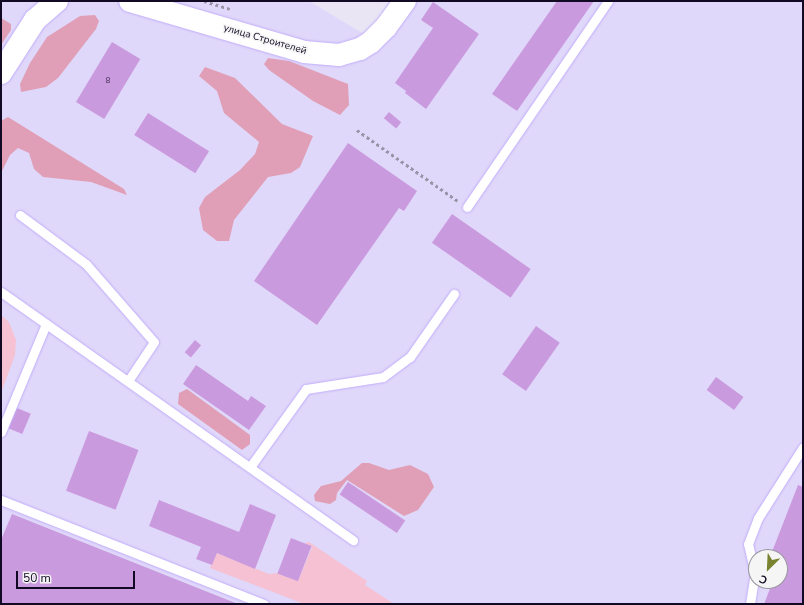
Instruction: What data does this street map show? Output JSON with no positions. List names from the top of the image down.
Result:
{
  "streets": {
    "main road": ["улица Строителей"]
  },
  "house_numbers": ["8"],
  "scale_bar": "50 m",
  "north": "bottom left"
}
